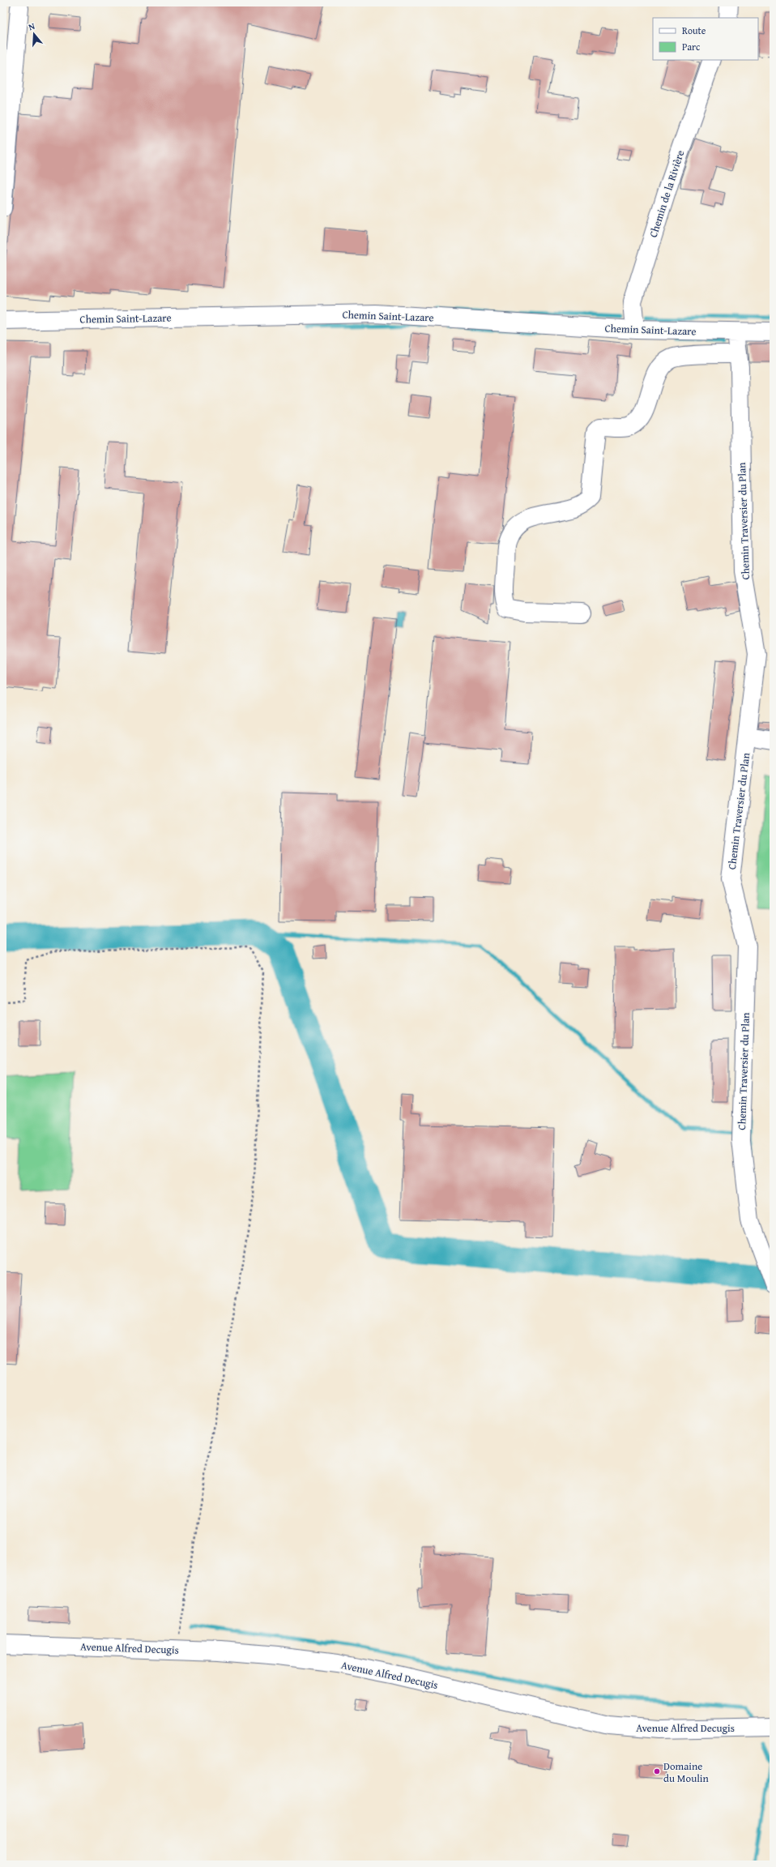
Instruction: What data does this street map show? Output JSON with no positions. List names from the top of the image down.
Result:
{
  "streets": {
    "street": [
      "Chemin de la Rivière",
      "Chemin Saint-Lazare",
      "Chemin Traversier du Plan",
      "Avenue Alfred Decugis"
    ]
  },
  "crossings": [
    ["Chemin de la Rivière", "Chemin Saint-Lazare"],
    ["Chemin Saint-Lazare", "Chemin Traversier du Plan"]
  ],
  "places": ["Domaine du Moulin"],
  "legend": ["Route", "Parc"],
  "north": "top"
}
